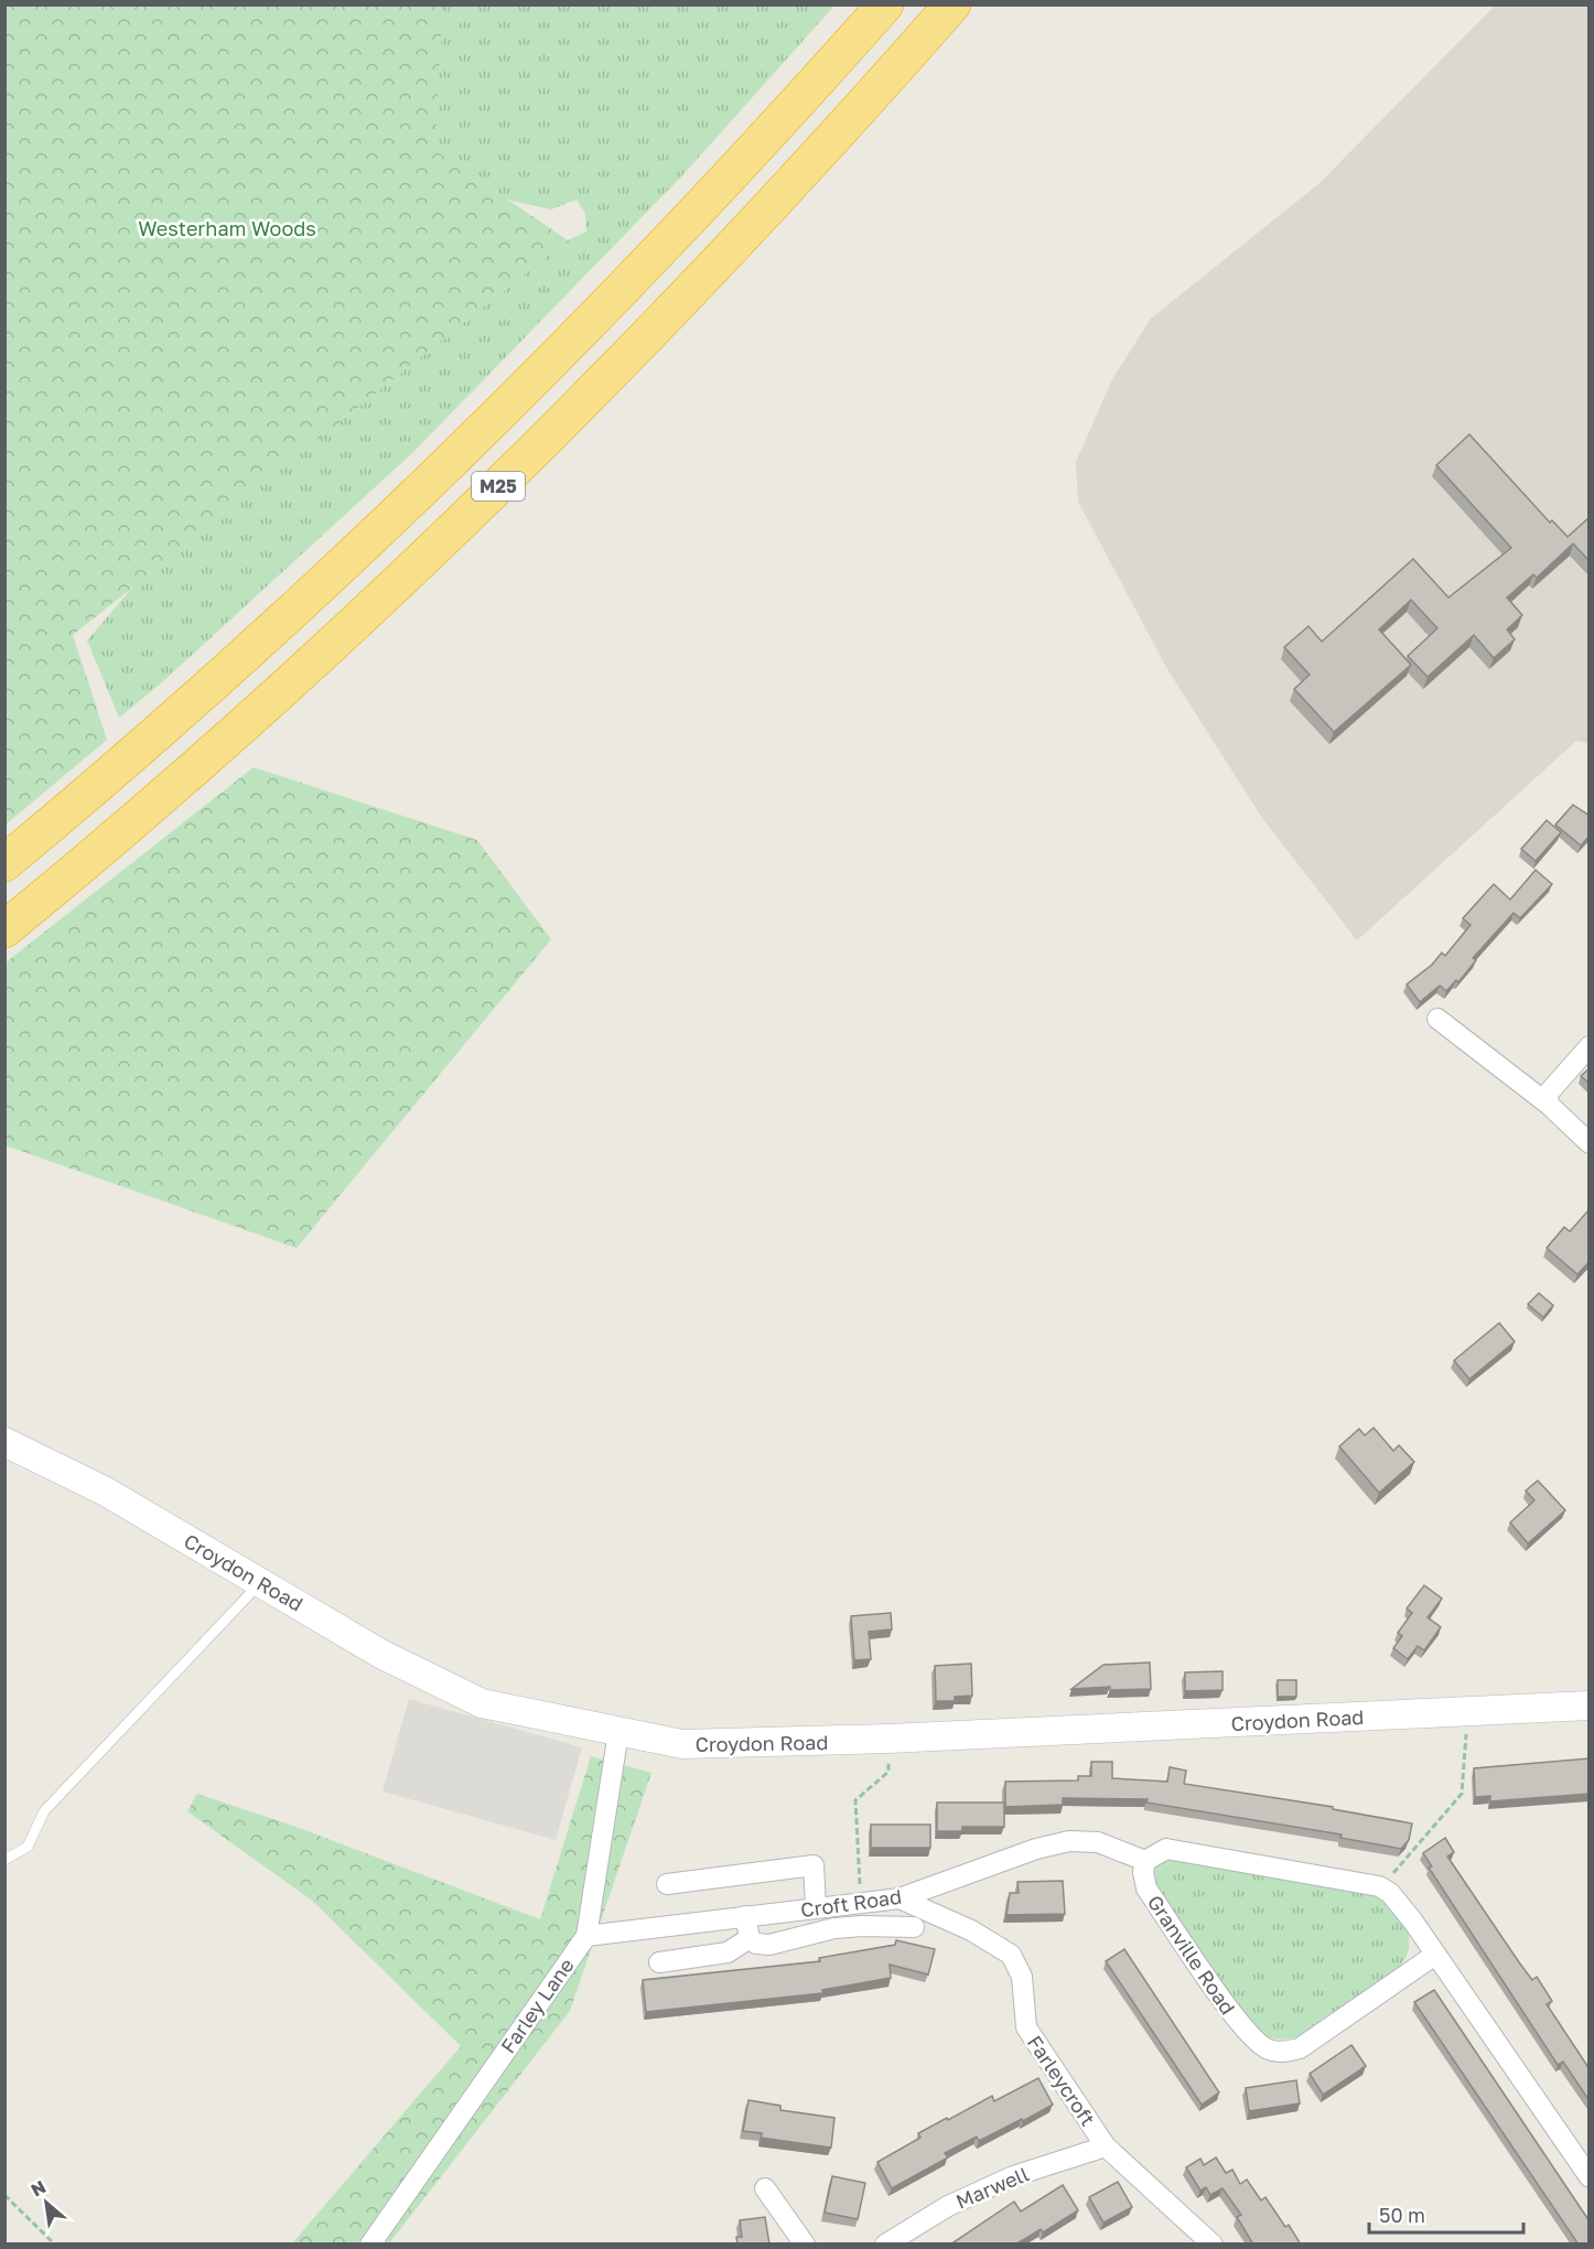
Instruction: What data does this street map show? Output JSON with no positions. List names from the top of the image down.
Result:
{
  "streets": {
    "highway": ["M25"],
    "main road": ["Croydon Road"],
    "street": [
      "Croft Road",
      "Granville Road",
      "Farley Lane",
      "Farleycroft",
      "Marwell"
    ]
  },
  "crossings": [
    ["Croydon Road", "Farley Lane"],
    ["Croft Road", "Granville Road"],
    ["Croft Road", "Farley Lane"],
    ["Croft Road", "Farleycroft"],
    ["Farleycroft", "Marwell"]
  ],
  "parks": ["Westerham Woods"],
  "scale_bar": "50 m",
  "north": "top left"
}
